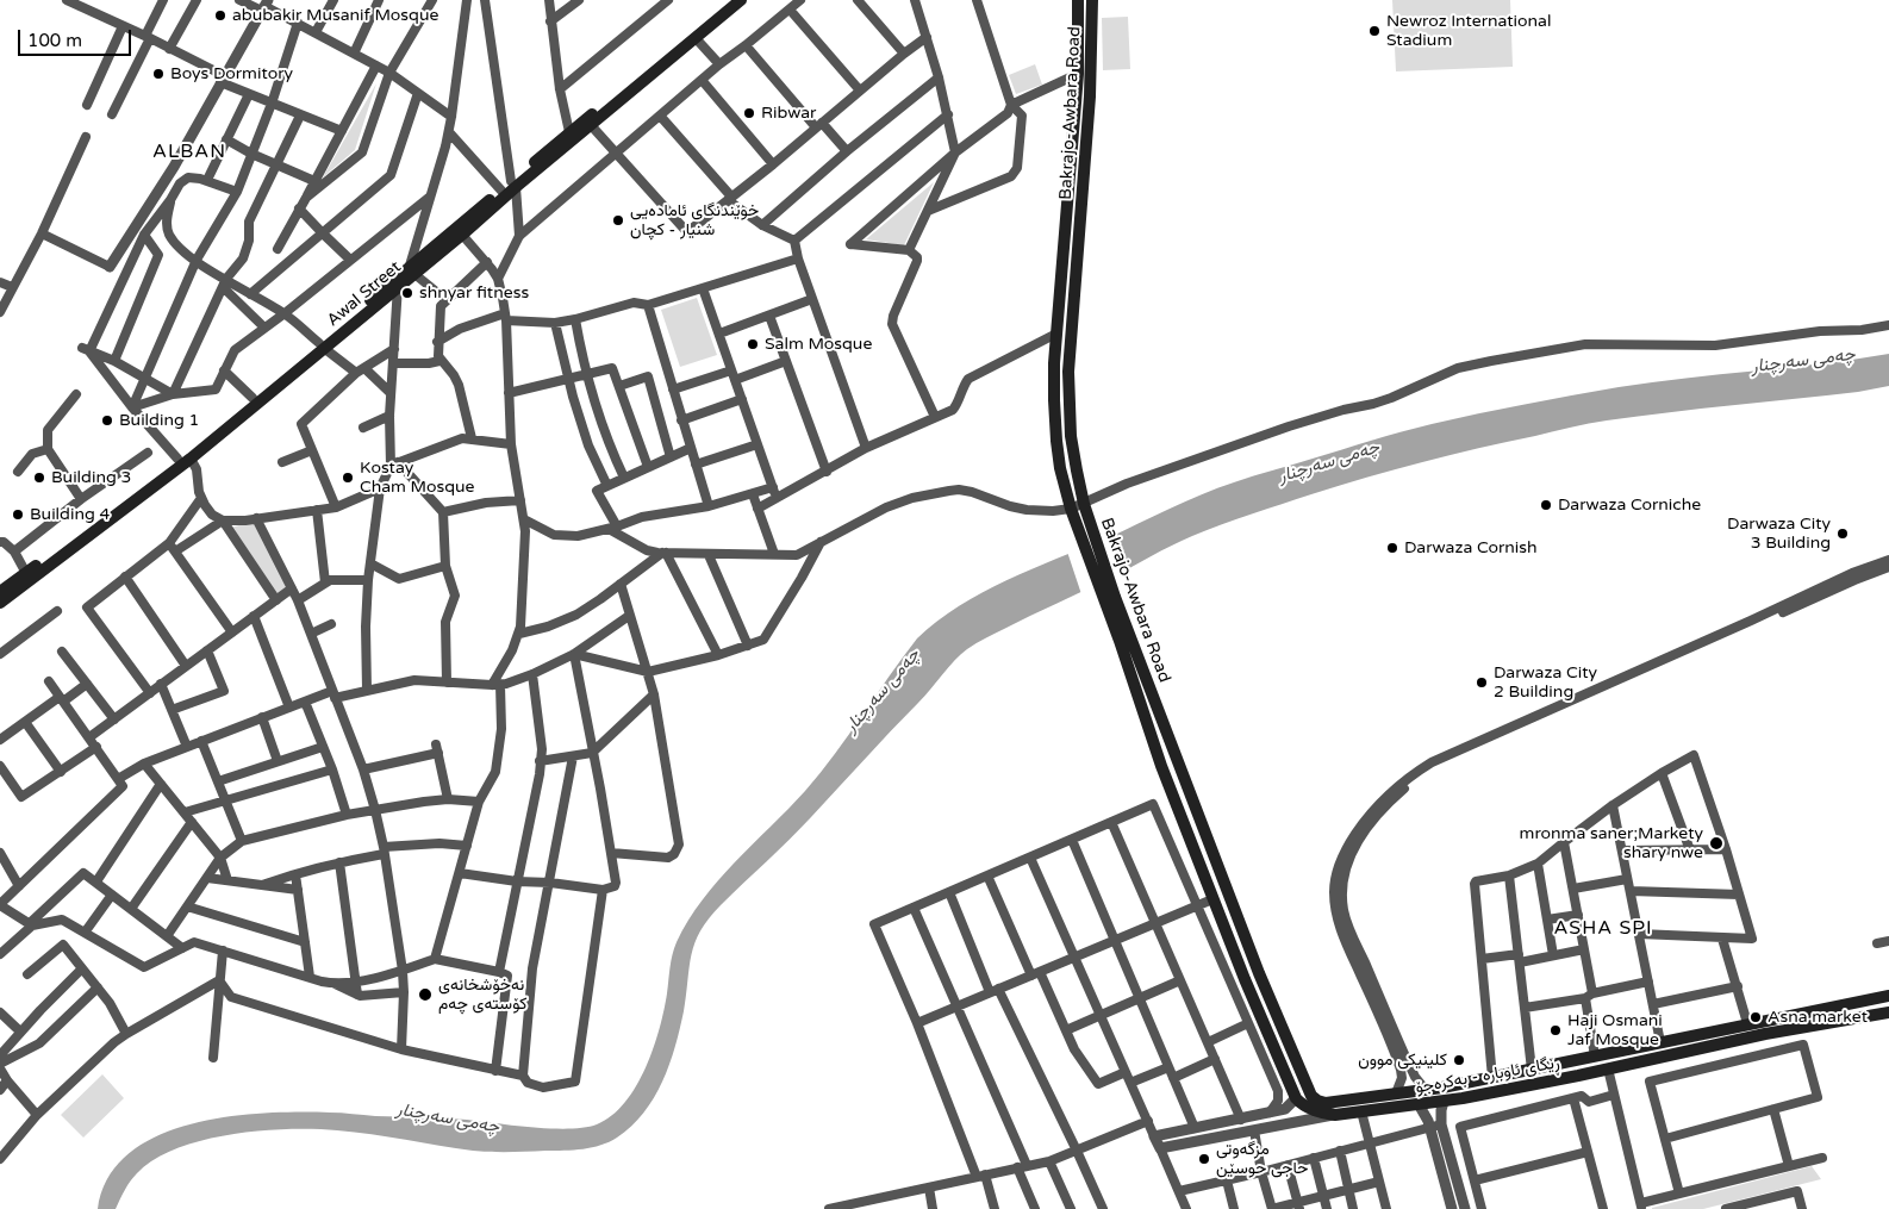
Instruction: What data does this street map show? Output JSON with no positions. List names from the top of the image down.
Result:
{
  "streets": {
    "main road": ["Bakrajo-Awbara Road", "Awal Street", "ڕێگای ئاوبارە - بەکرەجۆ"]
  },
  "districts": ["ALBAN", "ASHA SPI"],
  "water": ["چەمی سەرچنار"],
  "places": [
    "abubakir Musanif Mosque",
    "Newroz International Stadium",
    "Boys Dormitory",
    "Ribwar",
    "خوێندنگای ئامادەیی شنیار - کچان",
    "shnyar fitness",
    "Salm Mosque",
    "Building 1",
    "Building 3",
    "Kostay Cham Mosque",
    "Darwaza Corniche",
    "Building 4",
    "Darwaza City 3 Building",
    "Darwaza Cornish",
    "Darwaza City 2 Building",
    "mronma saner;Markety shary nwe",
    "نەخۆشخانەی کۆستەی چەم",
    "Asna market",
    "Haji Osmani Jaf Mosque",
    "کلینیکی موون",
    "مزگەوتی حاجی حوسێن"
  ],
  "scale_bar": "100 m"
}
